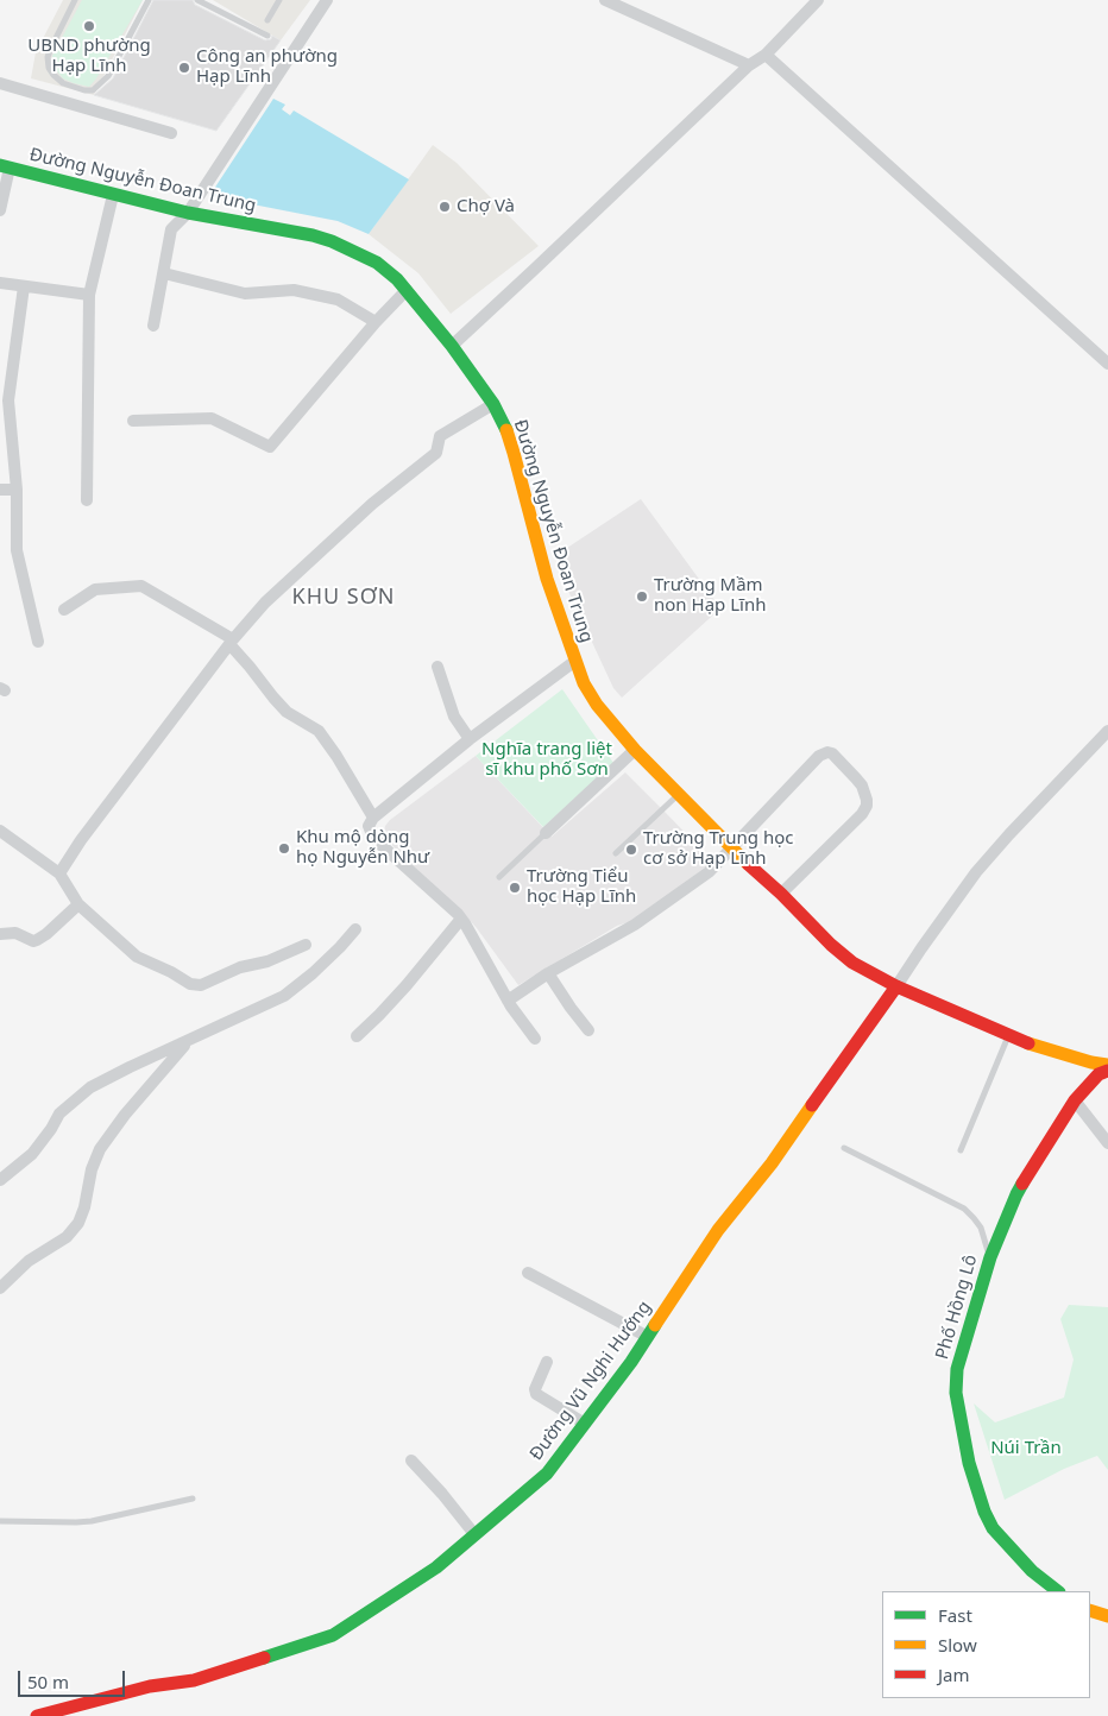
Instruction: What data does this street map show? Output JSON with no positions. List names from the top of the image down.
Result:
{
  "streets": {
    "street": ["Đường Nguyễn Đoan Trung", "Phố Hồng Lô", "Đường Vũ Nghi Hướng"]
  },
  "crossings": [
    ["Đường Nguyễn Đoan Trung", "Đường Vũ Nghi Hướng"]
  ],
  "districts": ["KHU SƠN"],
  "parks": ["Nghĩa trang liệt sĩ khu phố Sơn", "Núi Trần"],
  "places": [
    "UBND phường Hạp Lĩnh",
    "Công an phường Hạp Lĩnh",
    "Chợ Và",
    "Trường Mầm non Hạp Lĩnh",
    "Khu mộ dòng họ Nguyễn Như",
    "Trường Trung học cơ sở Hạp Lĩnh",
    "Trường Tiểu học Hạp Lĩnh"
  ],
  "legend": ["Fast", "Slow", "Jam"],
  "scale_bar": "50 m"
}
